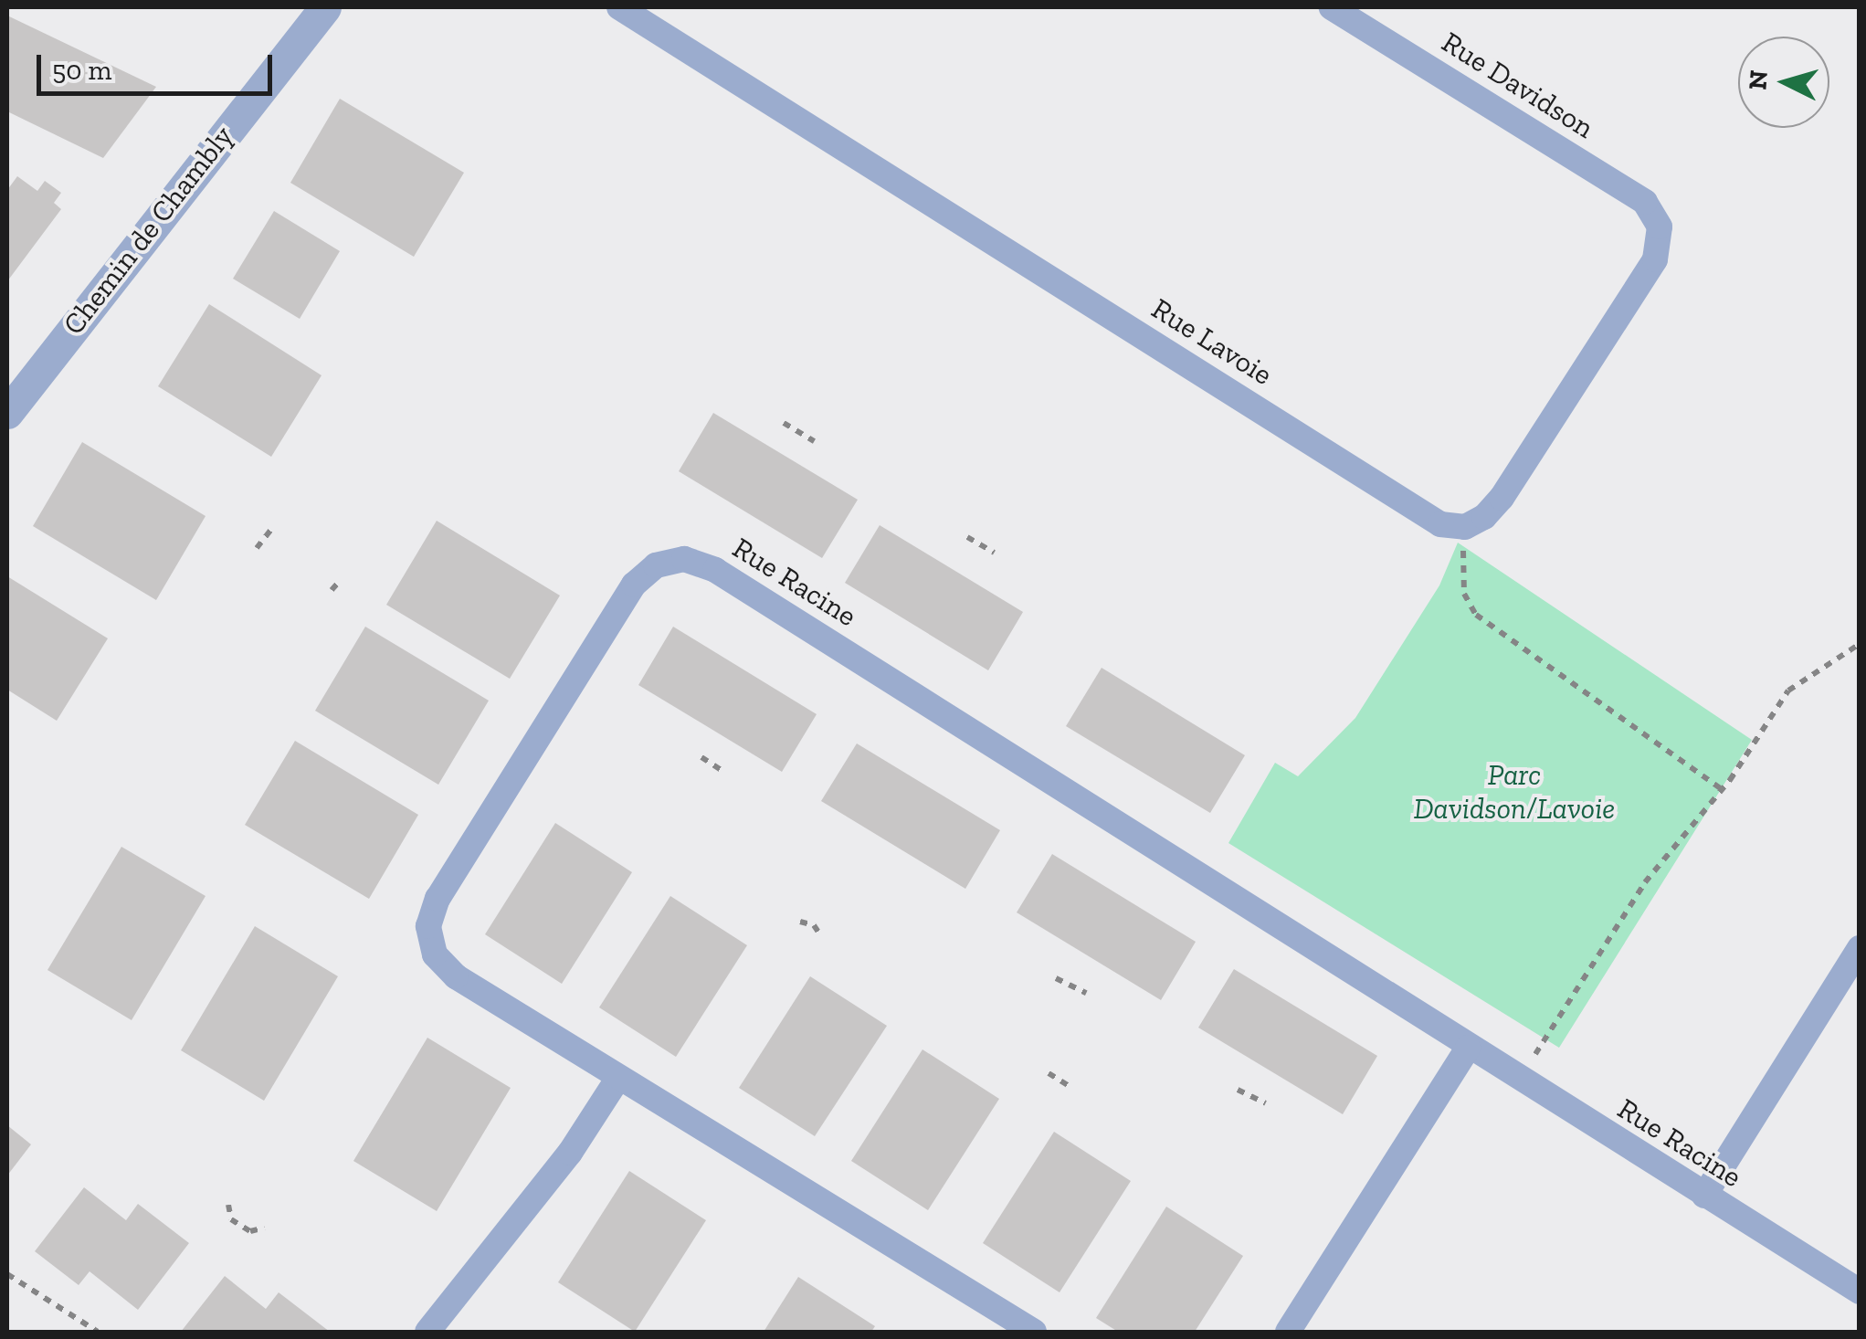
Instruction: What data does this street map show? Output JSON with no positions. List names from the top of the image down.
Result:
{
  "streets": {
    "street": [
      "Rue Davidson",
      "Chemin de Chambly",
      "Rue Lavoie",
      "Rue Racine"
    ]
  },
  "crossings": [
    ["Rue Davidson", "Rue Lavoie"]
  ],
  "parks": ["Parc Davidson/Lavoie"],
  "scale_bar": "50 m",
  "north": "left"
}
